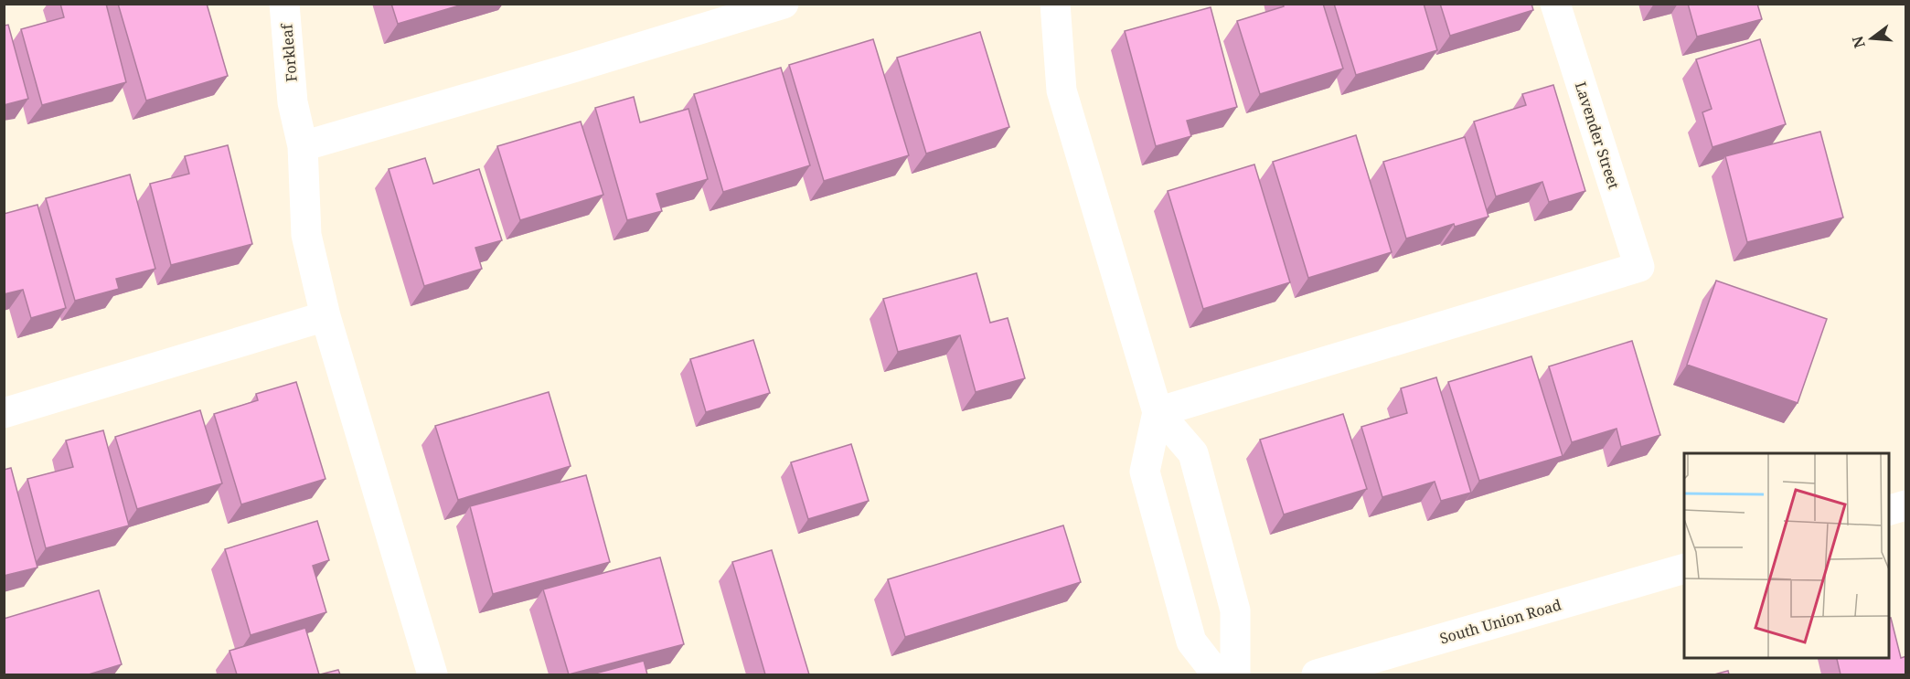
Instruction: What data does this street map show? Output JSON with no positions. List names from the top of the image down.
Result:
{
  "streets": {
    "street": ["Forkleaf", "Lavender Street", "South Union Road"]
  },
  "north": "left"
}
